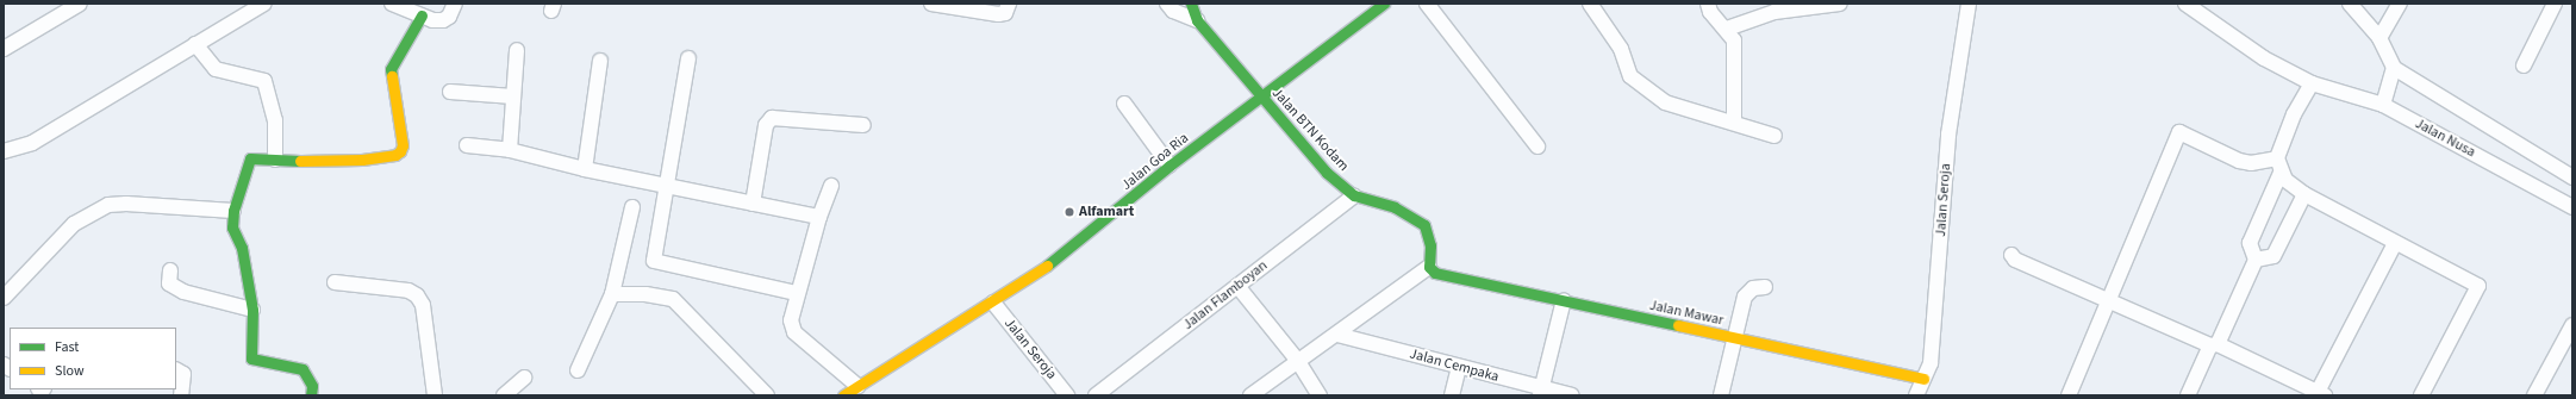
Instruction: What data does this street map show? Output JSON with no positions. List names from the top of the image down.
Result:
{
  "streets": {
    "street": [
      "Jalan BTN Kodam",
      "Jalan Nusa",
      "Jalan Goa Ria",
      "Jalan Seroja",
      "Jalan Flamboyan",
      "Jalan Mawar",
      "Jalan Cempaka"
    ]
  },
  "crossings": [
    ["Jalan BTN Kodam", "Jalan Goa Ria"],
    ["Jalan BTN Kodam", "Jalan Flamboyan"],
    ["Jalan BTN Kodam", "Jalan Mawar"],
    ["Jalan Goa Ria", "Jalan Seroja"],
    ["Jalan Seroja", "Jalan Mawar"]
  ],
  "places": ["Alfamart"],
  "legend": ["Fast", "Slow"]
}
